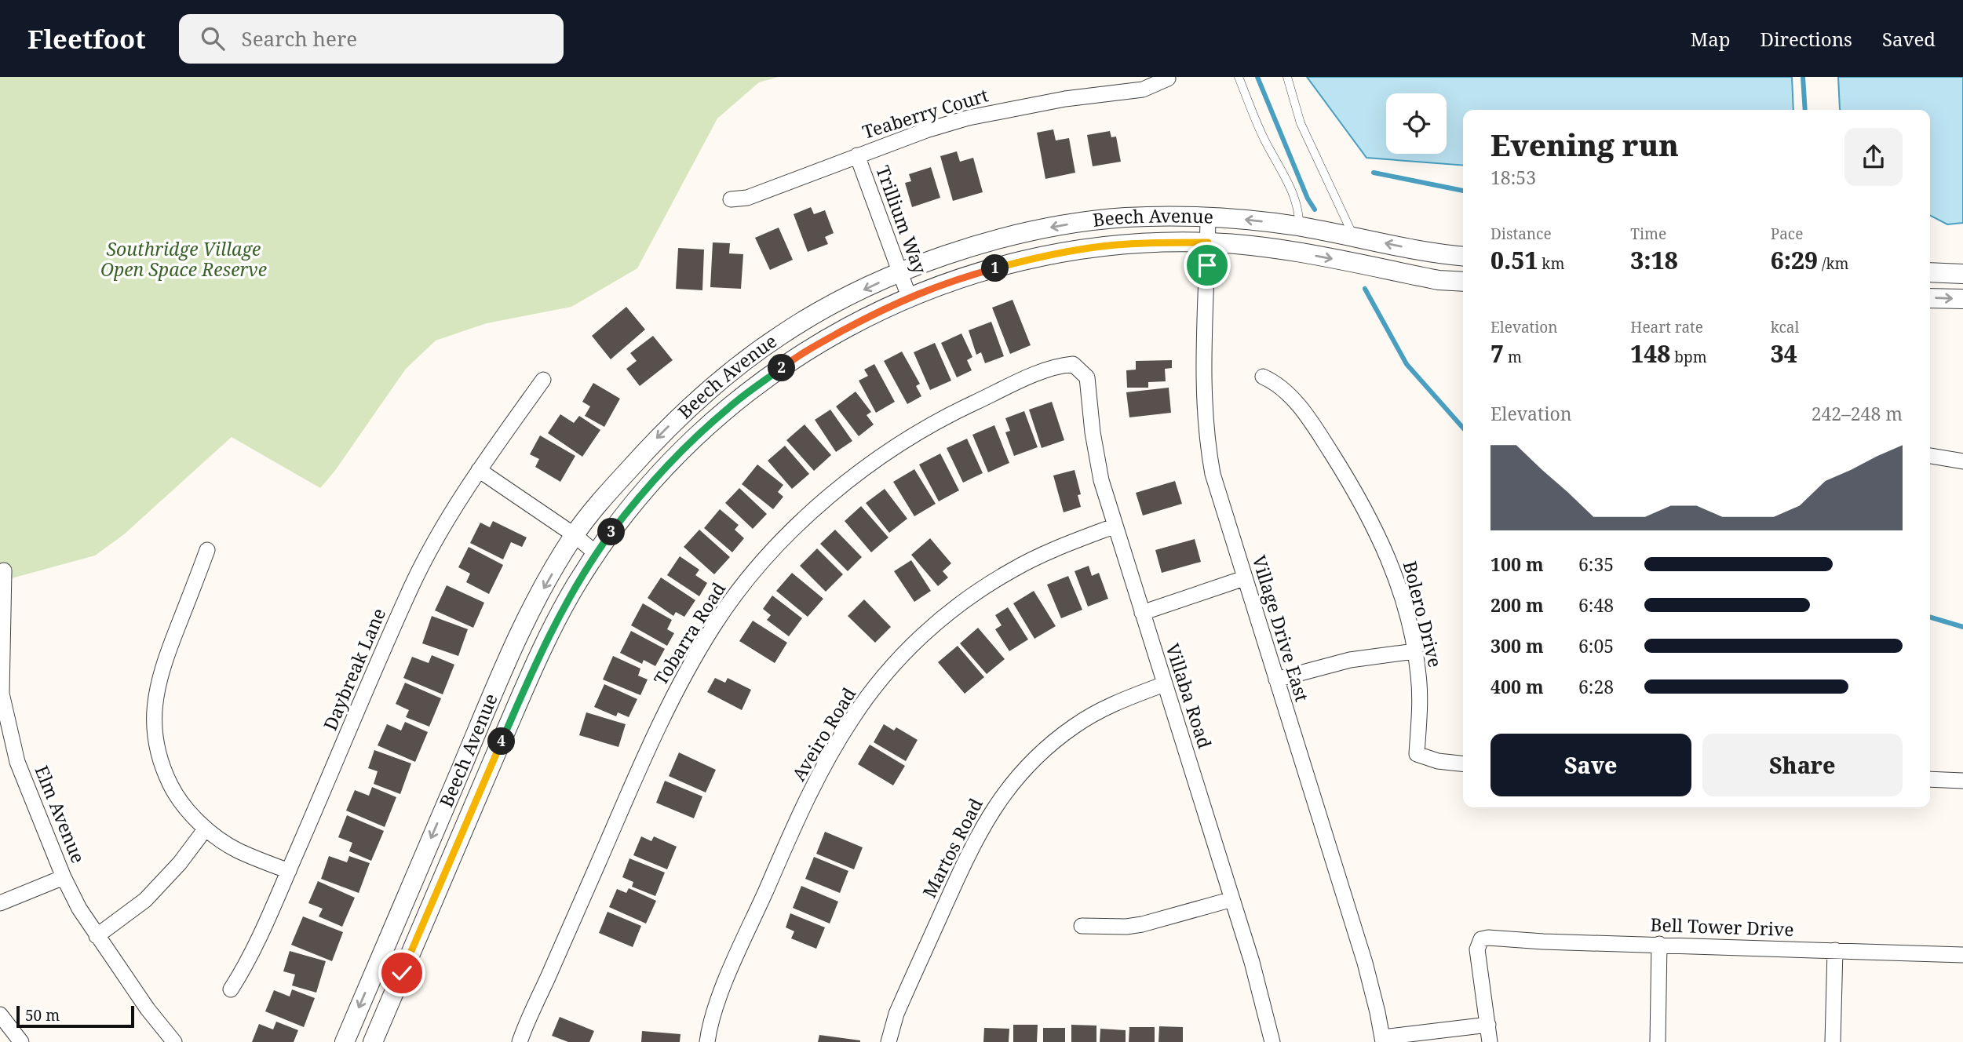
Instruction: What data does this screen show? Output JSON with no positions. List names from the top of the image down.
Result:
{
  "streets": {
    "street": [
      "Teaberry Court",
      "Trillium Way",
      "Beech Avenue",
      "Bolero Drive",
      "Village Drive East",
      "Tobarra Road",
      "Daybreak Lane",
      "Villaba Road",
      "Aveiro Road",
      "Elm Avenue",
      "Martos Road",
      "Bell Tower Drive"
    ]
  },
  "crossings": [
    ["Teaberry Court", "Trillium Way"],
    ["Trillium Way", "Beech Avenue"],
    ["Beech Avenue", "Village Drive East"],
    ["Tobarra Road", "Villaba Road"],
    ["Villaba Road", "Aveiro Road"],
    ["Villaba Road", "Martos Road"]
  ],
  "parks": ["Southridge Village Open Space Reserve"],
  "scale_bar": "50 m",
  "page": {
    "header": "Fleetfoot",
    "search": "Search here",
    "nav": ["Map", "Directions", "Saved"],
    "heading": ["Evening run", "18:53"],
    "stats": [
      ["Distance", "0.51 km"],
      ["Time", "3:18"],
      ["Pace", "6:29 /km"],
      ["Elevation", "7 m"],
      ["Heart rate", "148 bpm"],
      ["kcal", "34"]
    ],
    "pins": [
      "1",
      "2",
      "3",
      "4"
    ],
    "chart": ["Elevation", "242–248 m"],
    "list": [
      {
        "name": "100 m",
        "note": "6:35"
      },
      {
        "name": "200 m",
        "note": "6:48"
      },
      {
        "name": "300 m",
        "note": "6:05"
      },
      {
        "name": "400 m",
        "note": "6:28"
      }
    ],
    "buttons": ["Save", "Share"],
    "scale": "50 m"
  }
}
